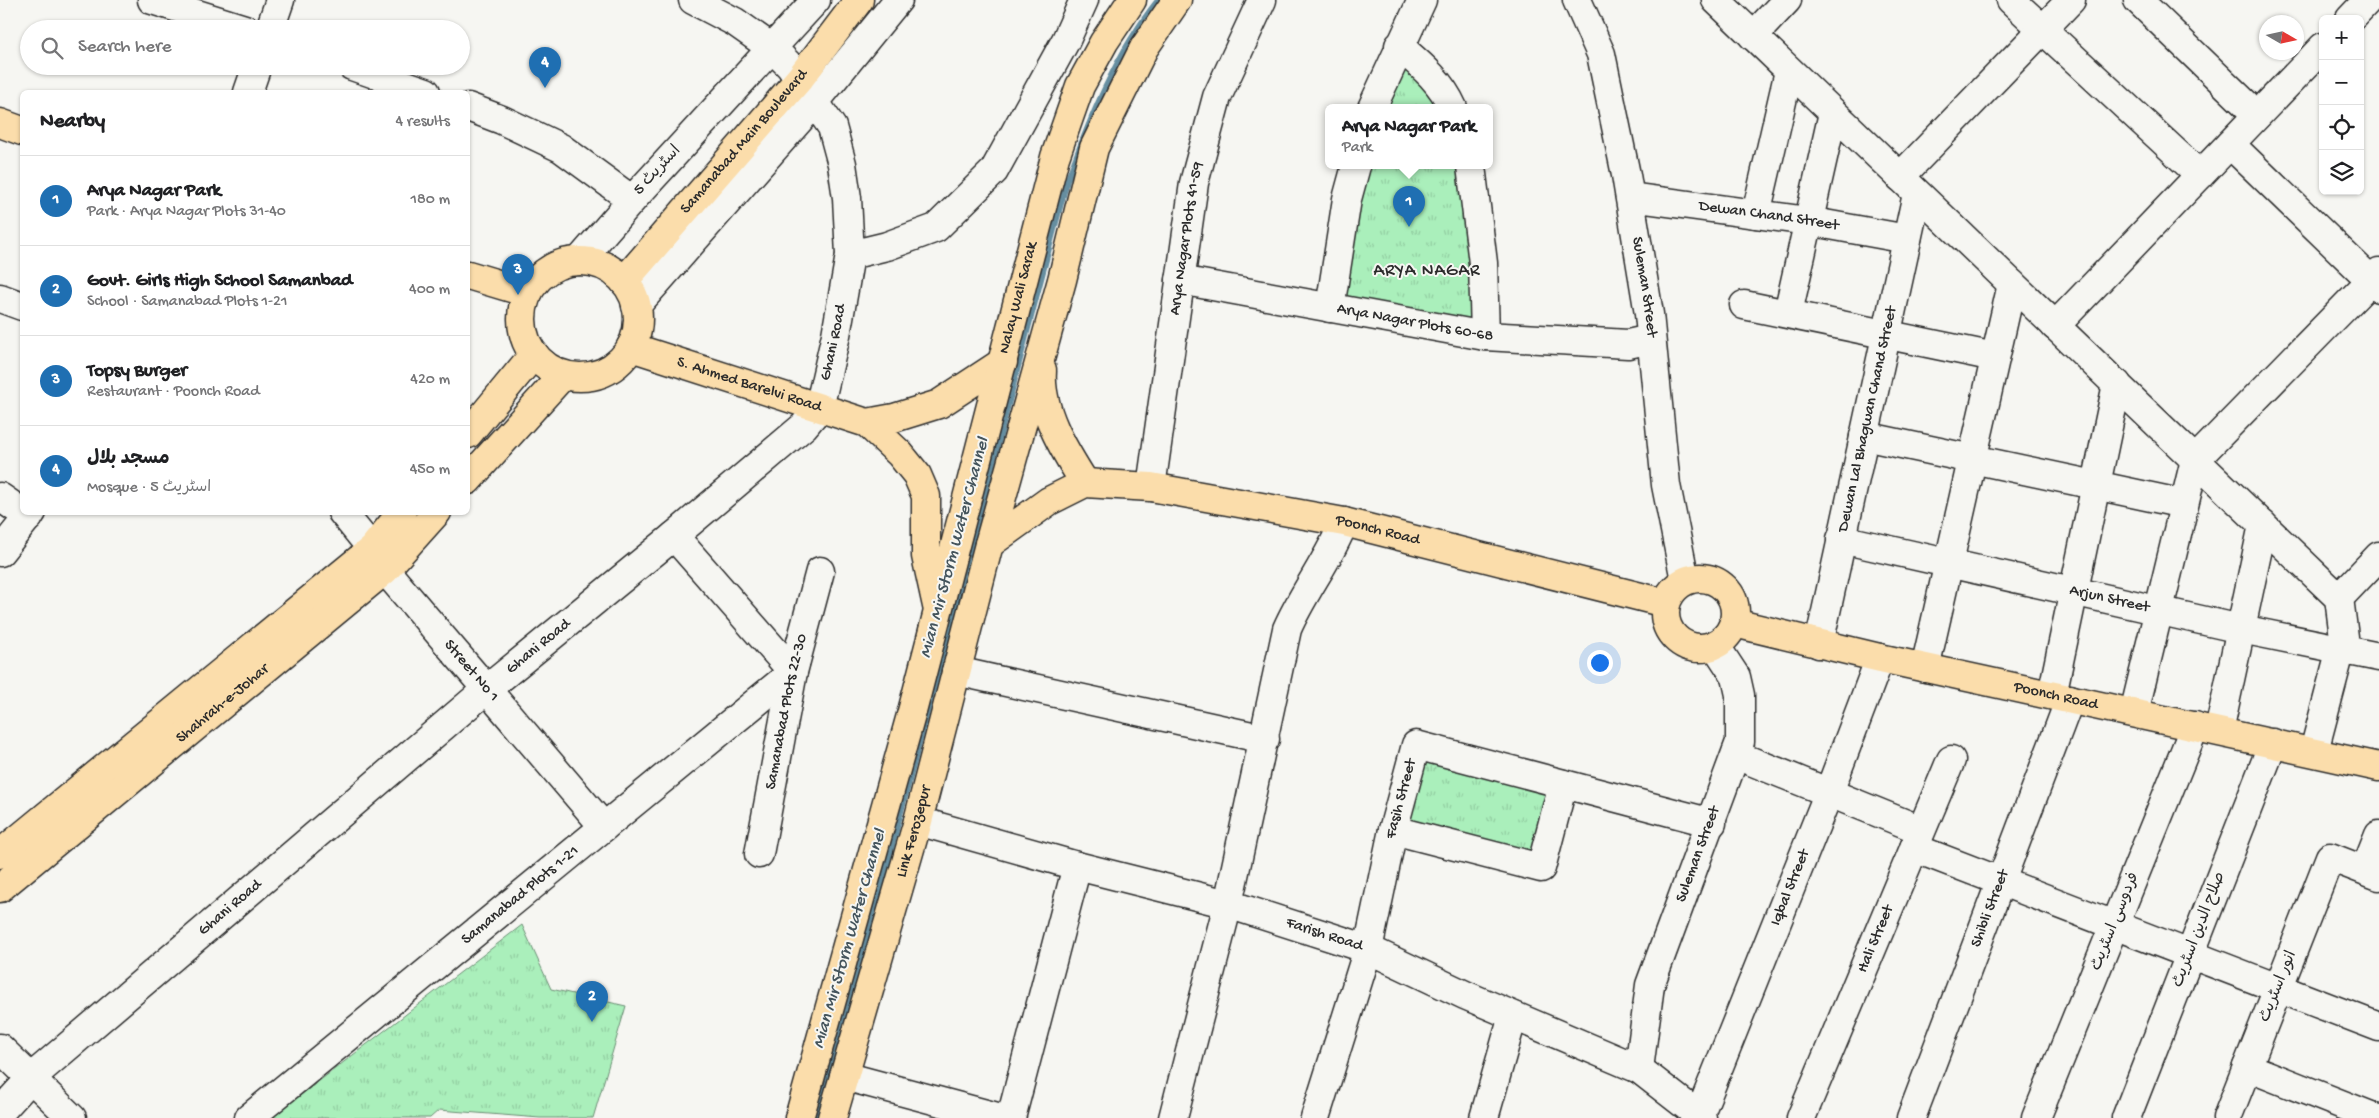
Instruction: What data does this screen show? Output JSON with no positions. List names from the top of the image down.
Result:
{
  "streets": {
    "main road": [
      "Samanabad Main Boulevard",
      "Nalay Wali Sarak",
      "S. Ahmed Barelvi Road",
      "Poonch Road",
      "Shahrah-e-Johar",
      "Link Ferozepur"
    ],
    "street": [
      "اسٹریٹ 5",
      "Dewan Chand Street",
      "Arya Nagar Plots 41-59",
      "Suleman Street",
      "Arya Nagar Plots 60-68",
      "Ghani Road",
      "Dewan Lal Bhagwan Chand Street",
      "Arjun Street",
      "Street No 1",
      "Samanabad Plots 22-30",
      "Fasih Street",
      "Iqbal Street",
      "Samanabad Plots 1-21",
      "Shibli Street",
      "فردوسی اسٹریٹ",
      "صلاح الدین اسٹریٹ",
      "Farish Road",
      "Hali Street",
      "انور اسٹریٹ"
    ]
  },
  "crossings": [
    ["Samanabad Main Boulevard", "اسٹریٹ 5"],
    ["Samanabad Main Boulevard", "Ghani Road"],
    ["Samanabad Main Boulevard", "S. Ahmed Barelvi Road"],
    ["اسٹریٹ 5", "Ghani Road"],
    ["Dewan Chand Street", "Suleman Street"],
    ["Dewan Chand Street", "Dewan Lal Bhagwan Chand Street"],
    ["Arya Nagar Plots 41-59", "Arya Nagar Plots 60-68"],
    ["Arya Nagar Plots 41-59", "Poonch Road"],
    ["Suleman Street", "Arya Nagar Plots 60-68"],
    ["Suleman Street", "Poonch Road"],
    ["Suleman Street", "Fasih Street"],
    ["Suleman Street", "Farish Road"],
    ["Nalay Wali Sarak", "S. Ahmed Barelvi Road"],
    ["Nalay Wali Sarak", "Link Ferozepur"],
    ["Ghani Road", "S. Ahmed Barelvi Road"],
    ["Ghani Road", "Street No 1"],
    ["S. Ahmed Barelvi Road", "Link Ferozepur"],
    ["Dewan Lal Bhagwan Chand Street", "Poonch Road"],
    ["Dewan Lal Bhagwan Chand Street", "Arjun Street"],
    ["Poonch Road", "Iqbal Street"],
    ["Poonch Road", "Shibli Street"],
    ["Poonch Road", "فردوسی اسٹریٹ"],
    ["Poonch Road", "صلاح الدین اسٹریٹ"],
    ["Arjun Street", "Shibli Street"],
    ["Arjun Street", "فردوسی اسٹریٹ"],
    ["Street No 1", "Shahrah-e-Johar"],
    ["Street No 1", "Samanabad Plots 1-21"],
    ["Samanabad Plots 22-30", "Samanabad Plots 1-21"],
    ["Fasih Street", "Farish Road"],
    ["Link Ferozepur", "Farish Road"],
    ["Iqbal Street", "Farish Road"]
  ],
  "districts": ["ARYA NAGAR"],
  "water": ["Mian Mir Storm Water Channel"],
  "north": "right",
  "page": {
    "map_buttons": ["+", "−"],
    "search": "Search here",
    "pins": [
      "4",
      "1",
      "3",
      "2"
    ],
    "heading": ["Nearby", "4 results"],
    "popup": ["Arya Nagar Park", "Park"],
    "list": [
      {
        "mark": "1",
        "name": "Arya Nagar Park",
        "note": "Park · Arya Nagar Plots 31-40",
        "value": "180 m"
      },
      {
        "mark": "2",
        "name": "Govt. Girls High School Samanbad",
        "note": "School · Samanabad Plots 1-21",
        "value": "400 m"
      },
      {
        "mark": "3",
        "name": "Topsy Burger",
        "note": "Restaurant · Poonch Road",
        "value": "420 m"
      },
      {
        "mark": "4",
        "name": "مسجد بلال",
        "note": "Mosque · اسٹریٹ 5",
        "value": "450 m"
      }
    ]
  }
}
